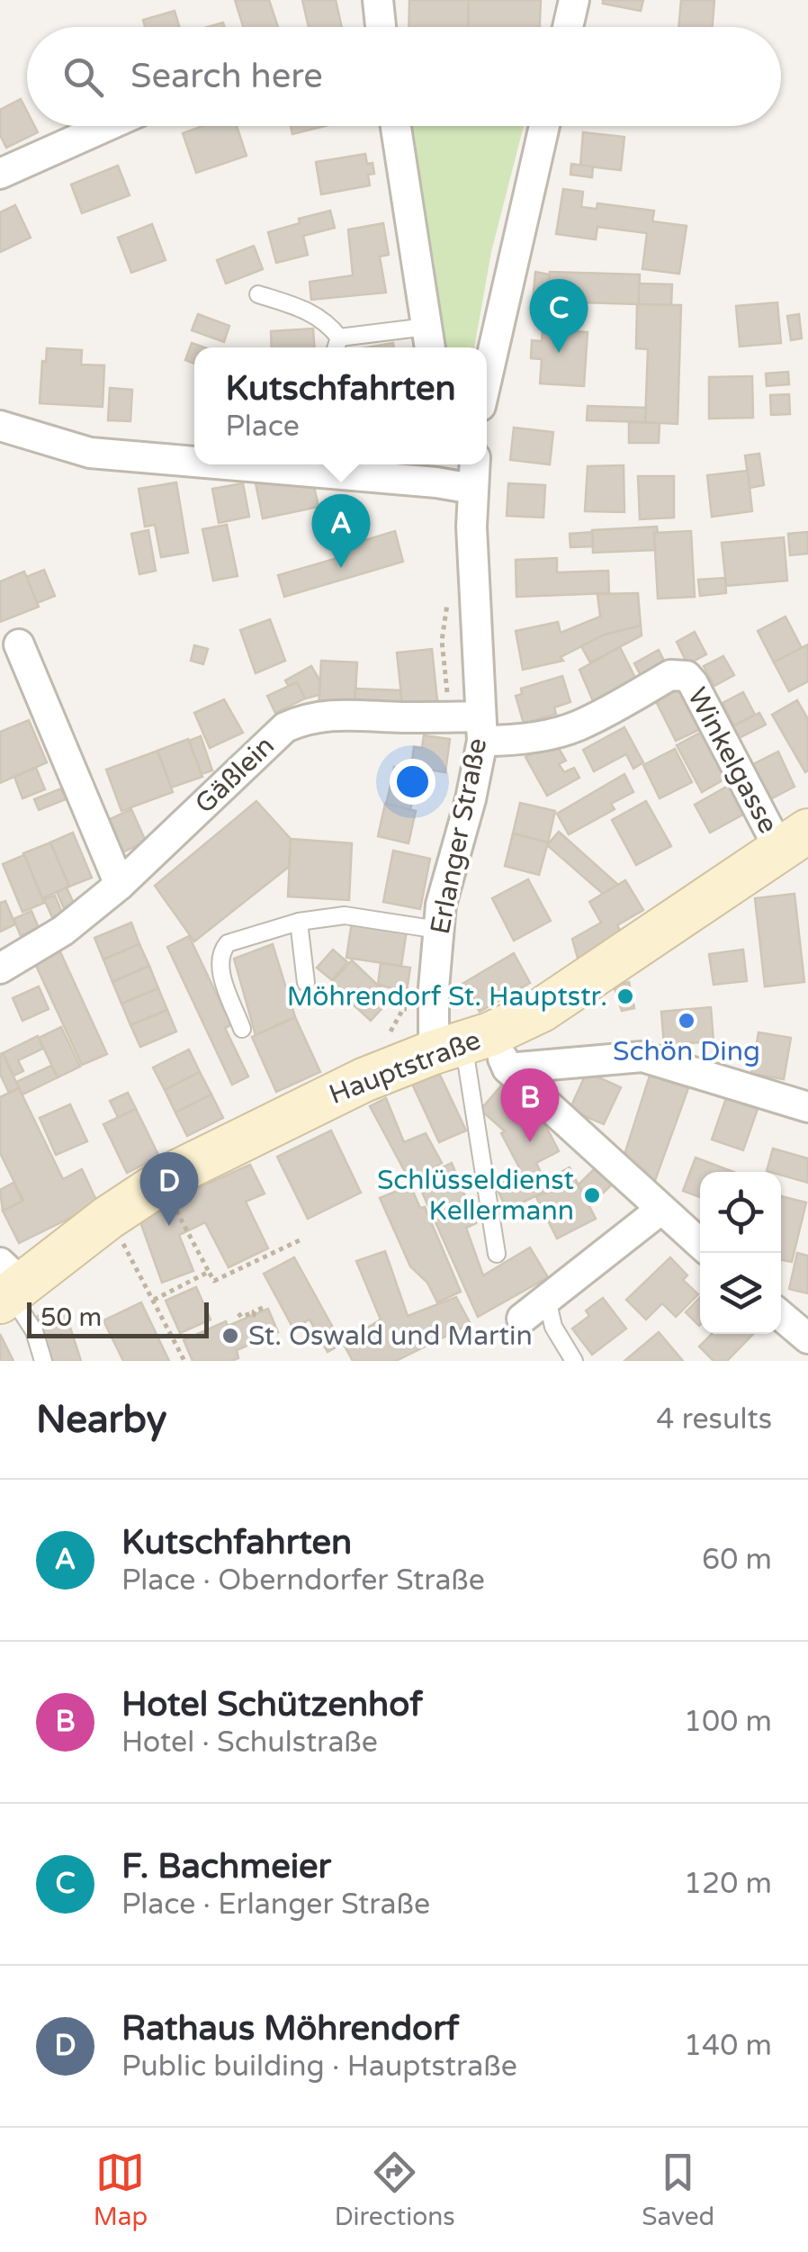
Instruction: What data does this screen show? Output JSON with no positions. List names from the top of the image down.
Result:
{
  "streets": {
    "street": [
      "Winkelgasse",
      "Gäßlein",
      "Erlanger Straße",
      "Hauptstraße"
    ]
  },
  "crossings": [
    ["Winkelgasse", "Gäßlein"],
    ["Winkelgasse", "Erlanger Straße"],
    ["Winkelgasse", "Hauptstraße"],
    ["Gäßlein", "Erlanger Straße"],
    ["Erlanger Straße", "Hauptstraße"]
  ],
  "places": [
    "Möhrendorf St. Hauptstr.",
    "Schön Ding",
    "Schlüsseldienst Kellermann",
    "St. Oswald und Martin"
  ],
  "scale_bar": "50 m",
  "page": {
    "search": "Search here",
    "pins": [
      "C",
      "A",
      "B",
      "D"
    ],
    "popup": ["Kutschfahrten", "Place"],
    "scale": "50 m",
    "heading": ["Nearby", "4 results"],
    "list": [
      {
        "mark": "A",
        "name": "Kutschfahrten",
        "note": "Place · Oberndorfer Straße",
        "value": "60 m"
      },
      {
        "mark": "B",
        "name": "Hotel Schützenhof",
        "note": "Hotel · Schulstraße",
        "value": "100 m"
      },
      {
        "mark": "C",
        "name": "F. Bachmeier",
        "note": "Place · Erlanger Straße",
        "value": "120 m"
      },
      {
        "mark": "D",
        "name": "Rathaus Möhrendorf",
        "note": "Public building · Hauptstraße",
        "value": "140 m"
      }
    ],
    "nav": ["Map", "Directions", "Saved"]
  }
}
